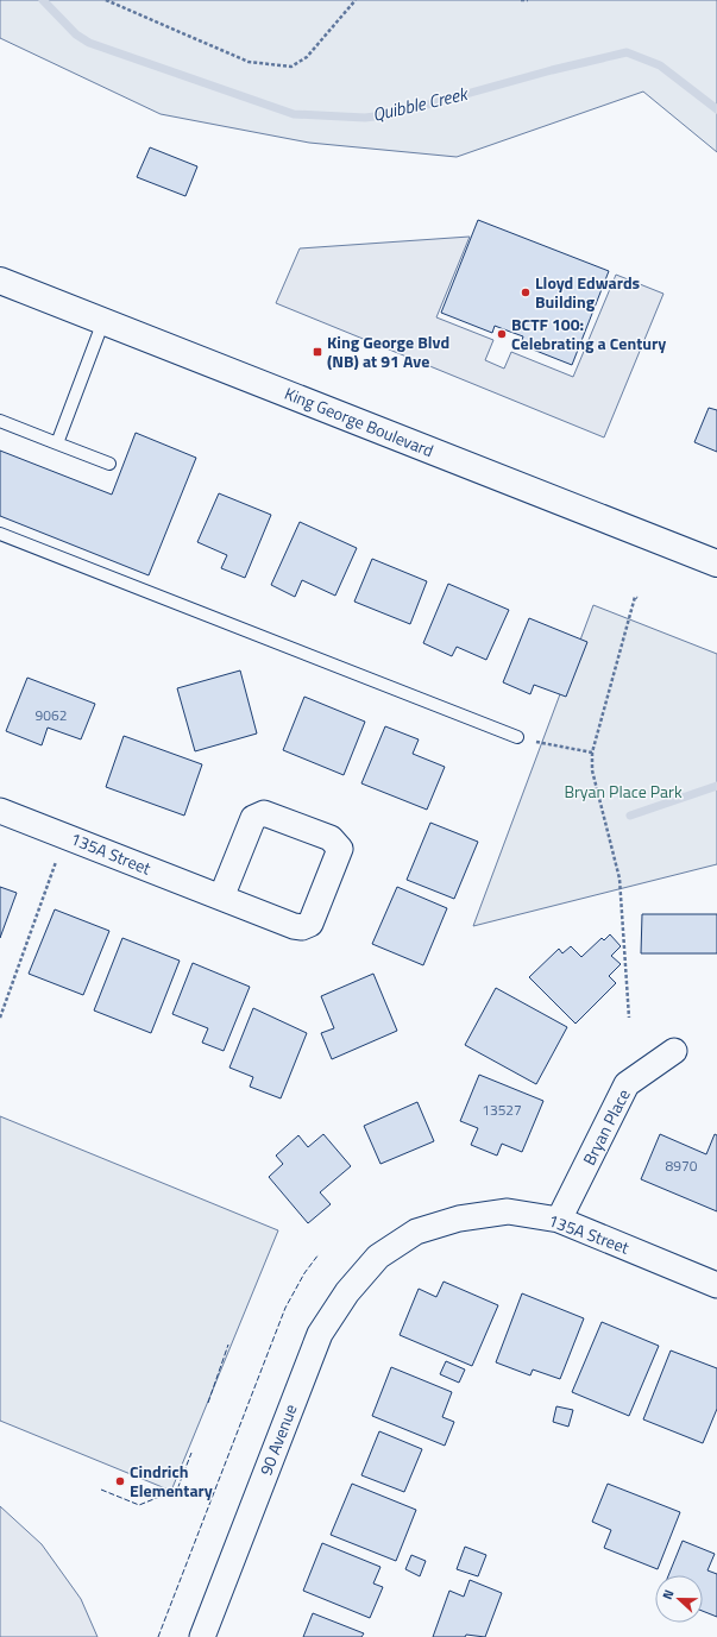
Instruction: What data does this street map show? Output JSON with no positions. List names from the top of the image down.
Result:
{
  "streets": {
    "main road": ["King George Boulevard"],
    "street": ["135A Street", "Bryan Place", "90 Avenue"]
  },
  "crossings": [
    ["135A Street", "Bryan Place"],
    ["135A Street", "90 Avenue"]
  ],
  "water": ["Quibble Creek"],
  "parks": ["Bryan Place Park"],
  "places": {
    "other": ["Lloyd Edwards Building", "BCTF 100: Celebrating a Century", "Cindrich Elementary"],
    "transit": ["King George Blvd (NB) at 91 Ave"]
  },
  "house_numbers": ["9062", "13527", "8970"],
  "north": "left"
}
